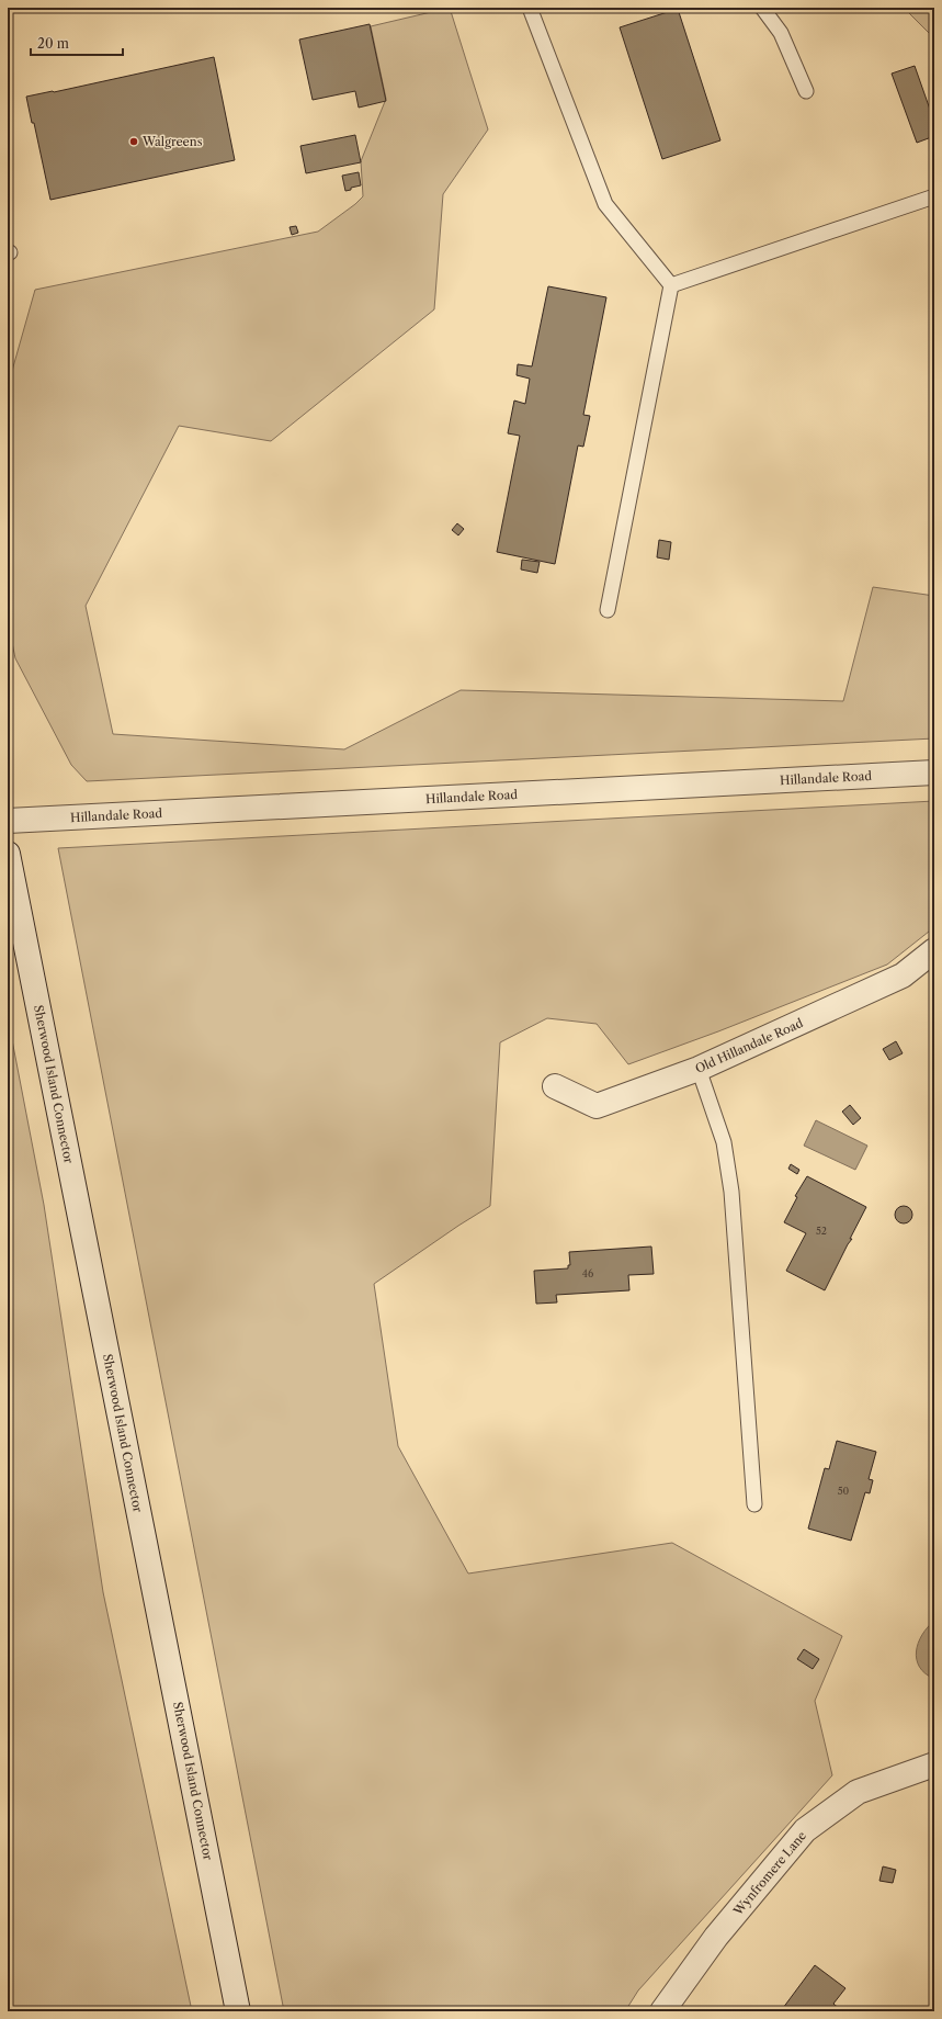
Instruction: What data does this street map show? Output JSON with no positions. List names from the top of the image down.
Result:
{
  "streets": {
    "street": [
      "Hillandale Road",
      "Old Hillandale Road",
      "Sherwood Island Connector",
      "Wynfromere Lane"
    ]
  },
  "places": ["Walgreens"],
  "house_numbers": ["52", "46", "50"],
  "scale_bar": "20 m"
}
